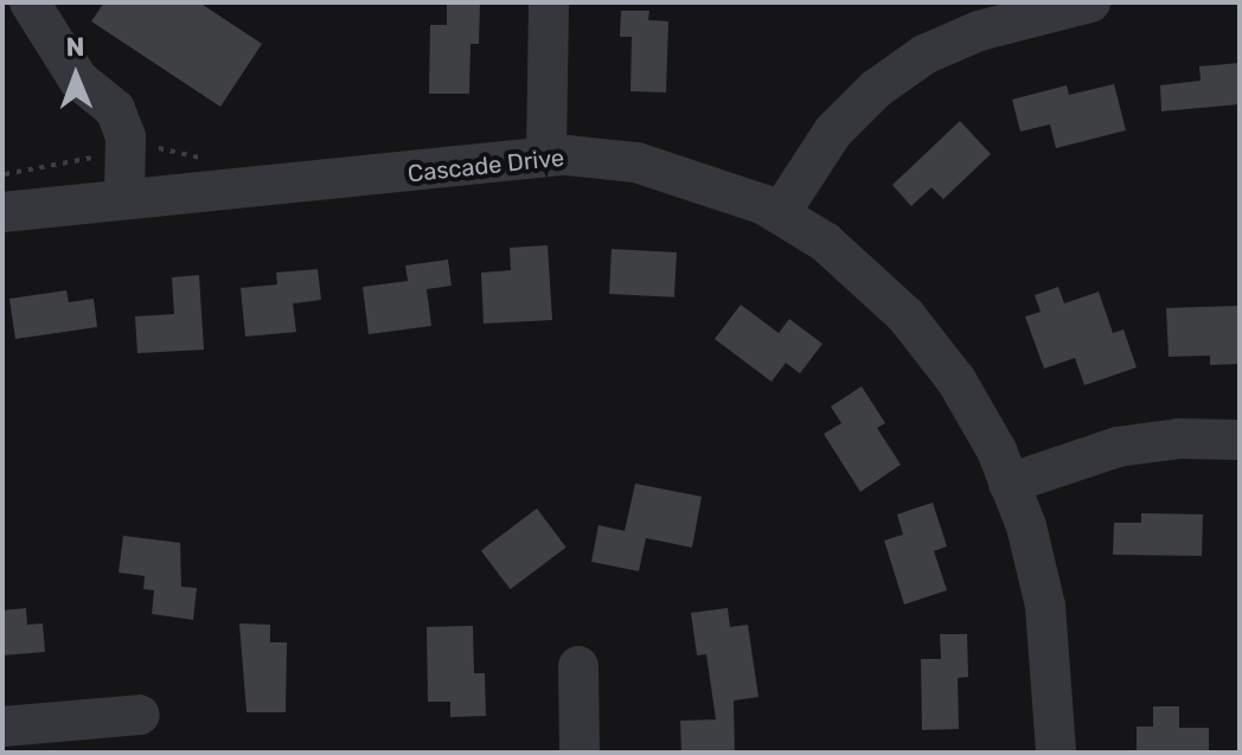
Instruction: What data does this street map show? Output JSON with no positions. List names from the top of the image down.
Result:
{
  "streets": {
    "street": ["Cascade Drive"]
  },
  "north": "top"
}
